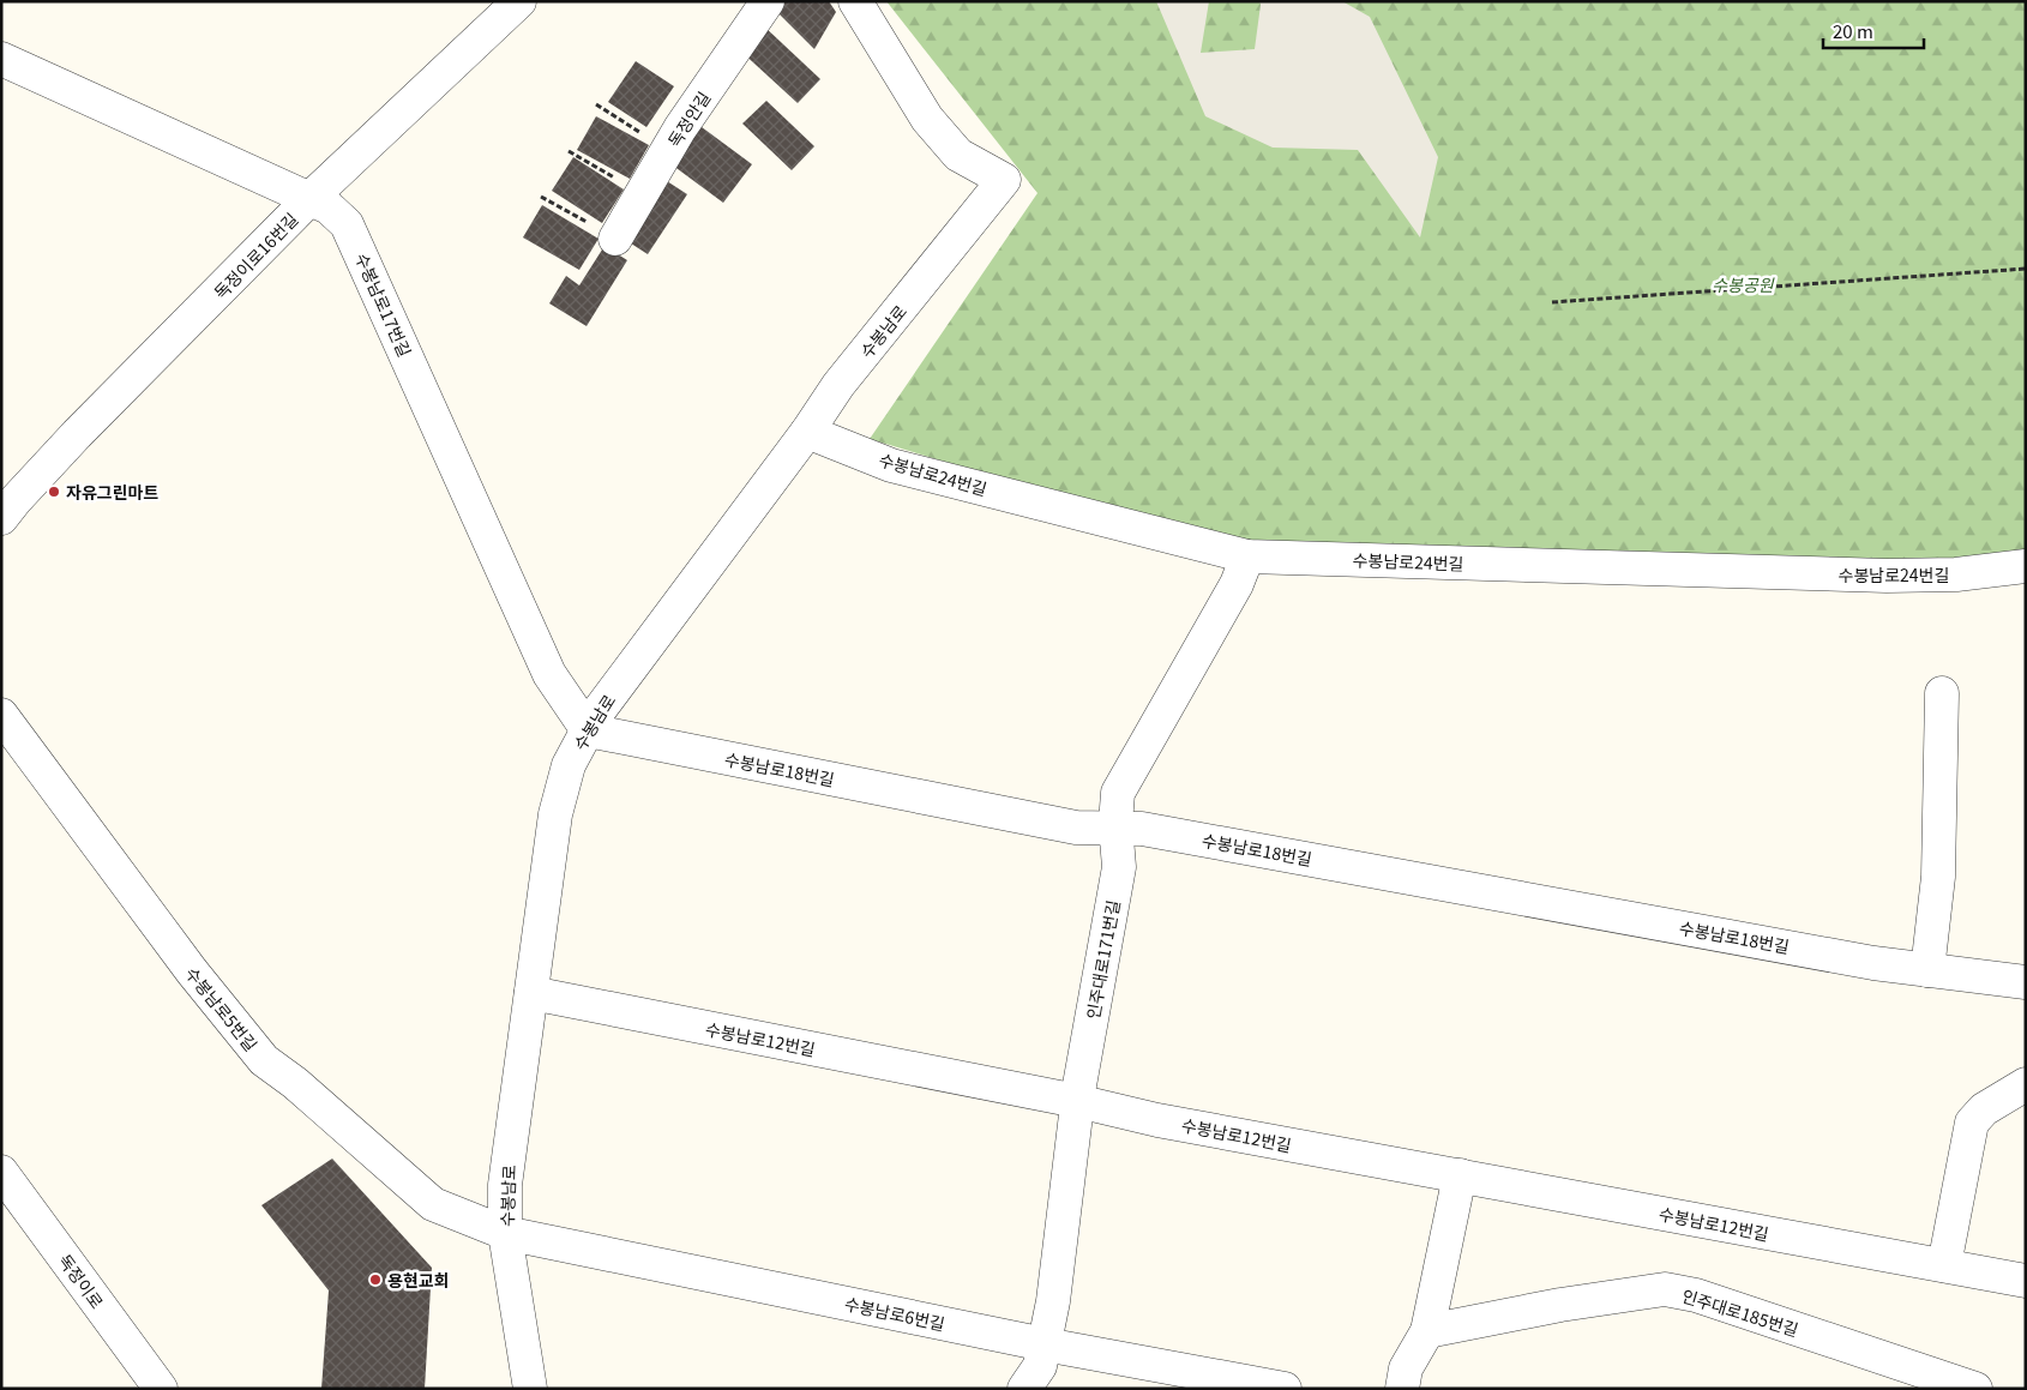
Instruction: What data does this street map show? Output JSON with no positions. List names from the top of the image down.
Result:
{
  "streets": {
    "street": [
      "독정안길",
      "독정이로16번길",
      "수봉남로17번길",
      "수봉남로",
      "수봉남로24번길",
      "수봉남로18번길",
      "인주대로171번길",
      "수봉남로5번길",
      "수봉남로12번길",
      "독정이로",
      "인주대로185번길",
      "수봉남로6번길"
    ]
  },
  "crossings": [
    ["독정이로16번길", "수봉남로17번길"],
    ["수봉남로17번길", "수봉남로"],
    ["수봉남로17번길", "수봉남로18번길"],
    ["수봉남로", "수봉남로24번길"],
    ["수봉남로", "수봉남로18번길"],
    ["수봉남로", "수봉남로5번길"],
    ["수봉남로", "수봉남로12번길"],
    ["수봉남로", "수봉남로6번길"],
    ["수봉남로24번길", "인주대로171번길"],
    ["수봉남로18번길", "인주대로171번길"],
    ["인주대로171번길", "수봉남로12번길"],
    ["인주대로171번길", "수봉남로6번길"],
    ["수봉남로5번길", "수봉남로6번길"]
  ],
  "parks": ["수봉공원"],
  "places": ["자유그린마트", "용현교회"],
  "scale_bar": "20 m"
}
